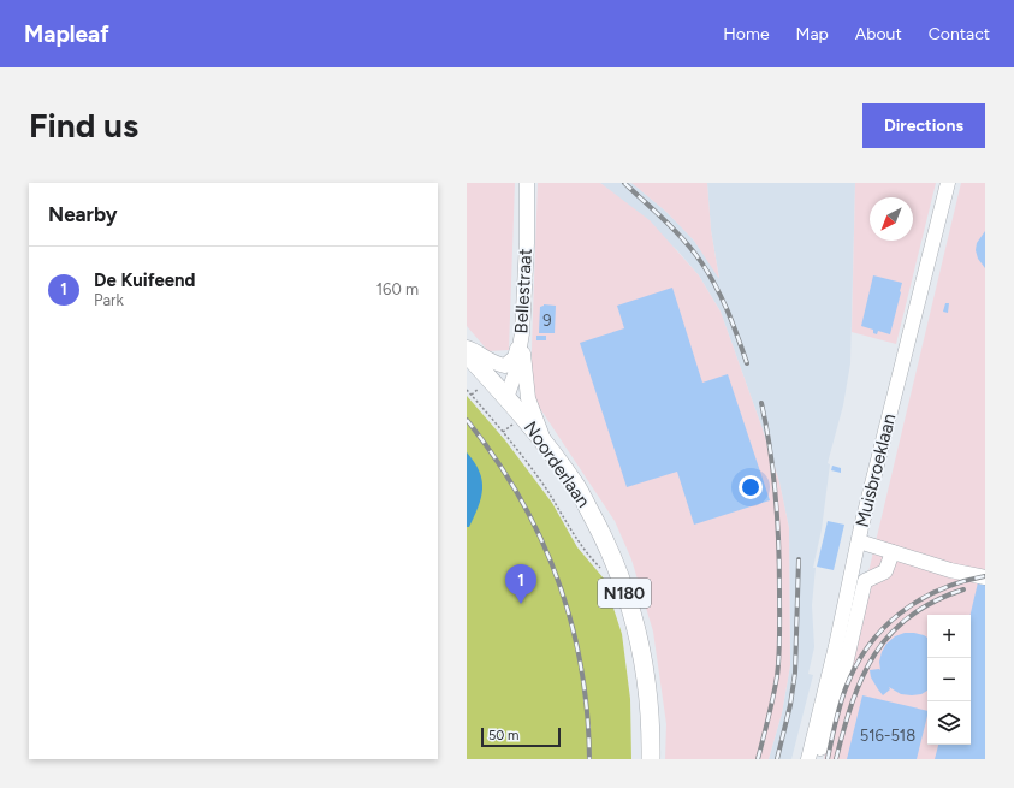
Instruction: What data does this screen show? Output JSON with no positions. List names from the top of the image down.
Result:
{
  "streets": {
    "main road": ["Noorderlaan", "N180"],
    "street": ["Bellestraat", "Muisbroeklaan"]
  },
  "crossings": [
    ["Bellestraat", "Noorderlaan"]
  ],
  "house_numbers": ["9", "516-518"],
  "scale_bar": "50 m",
  "north": "bottom left",
  "page": {
    "header": "Mapleaf",
    "nav": [
      "Home",
      "Map",
      "About",
      "Contact"
    ],
    "buttons": "Directions",
    "title": "Find us",
    "heading": "Nearby",
    "list": [
      {
        "mark": "1",
        "name": "De Kuifeend",
        "note": "Park",
        "value": "160 m"
      }
    ],
    "pins": "1",
    "map_buttons": ["+", "−"],
    "scale": "50 m"
  }
}
